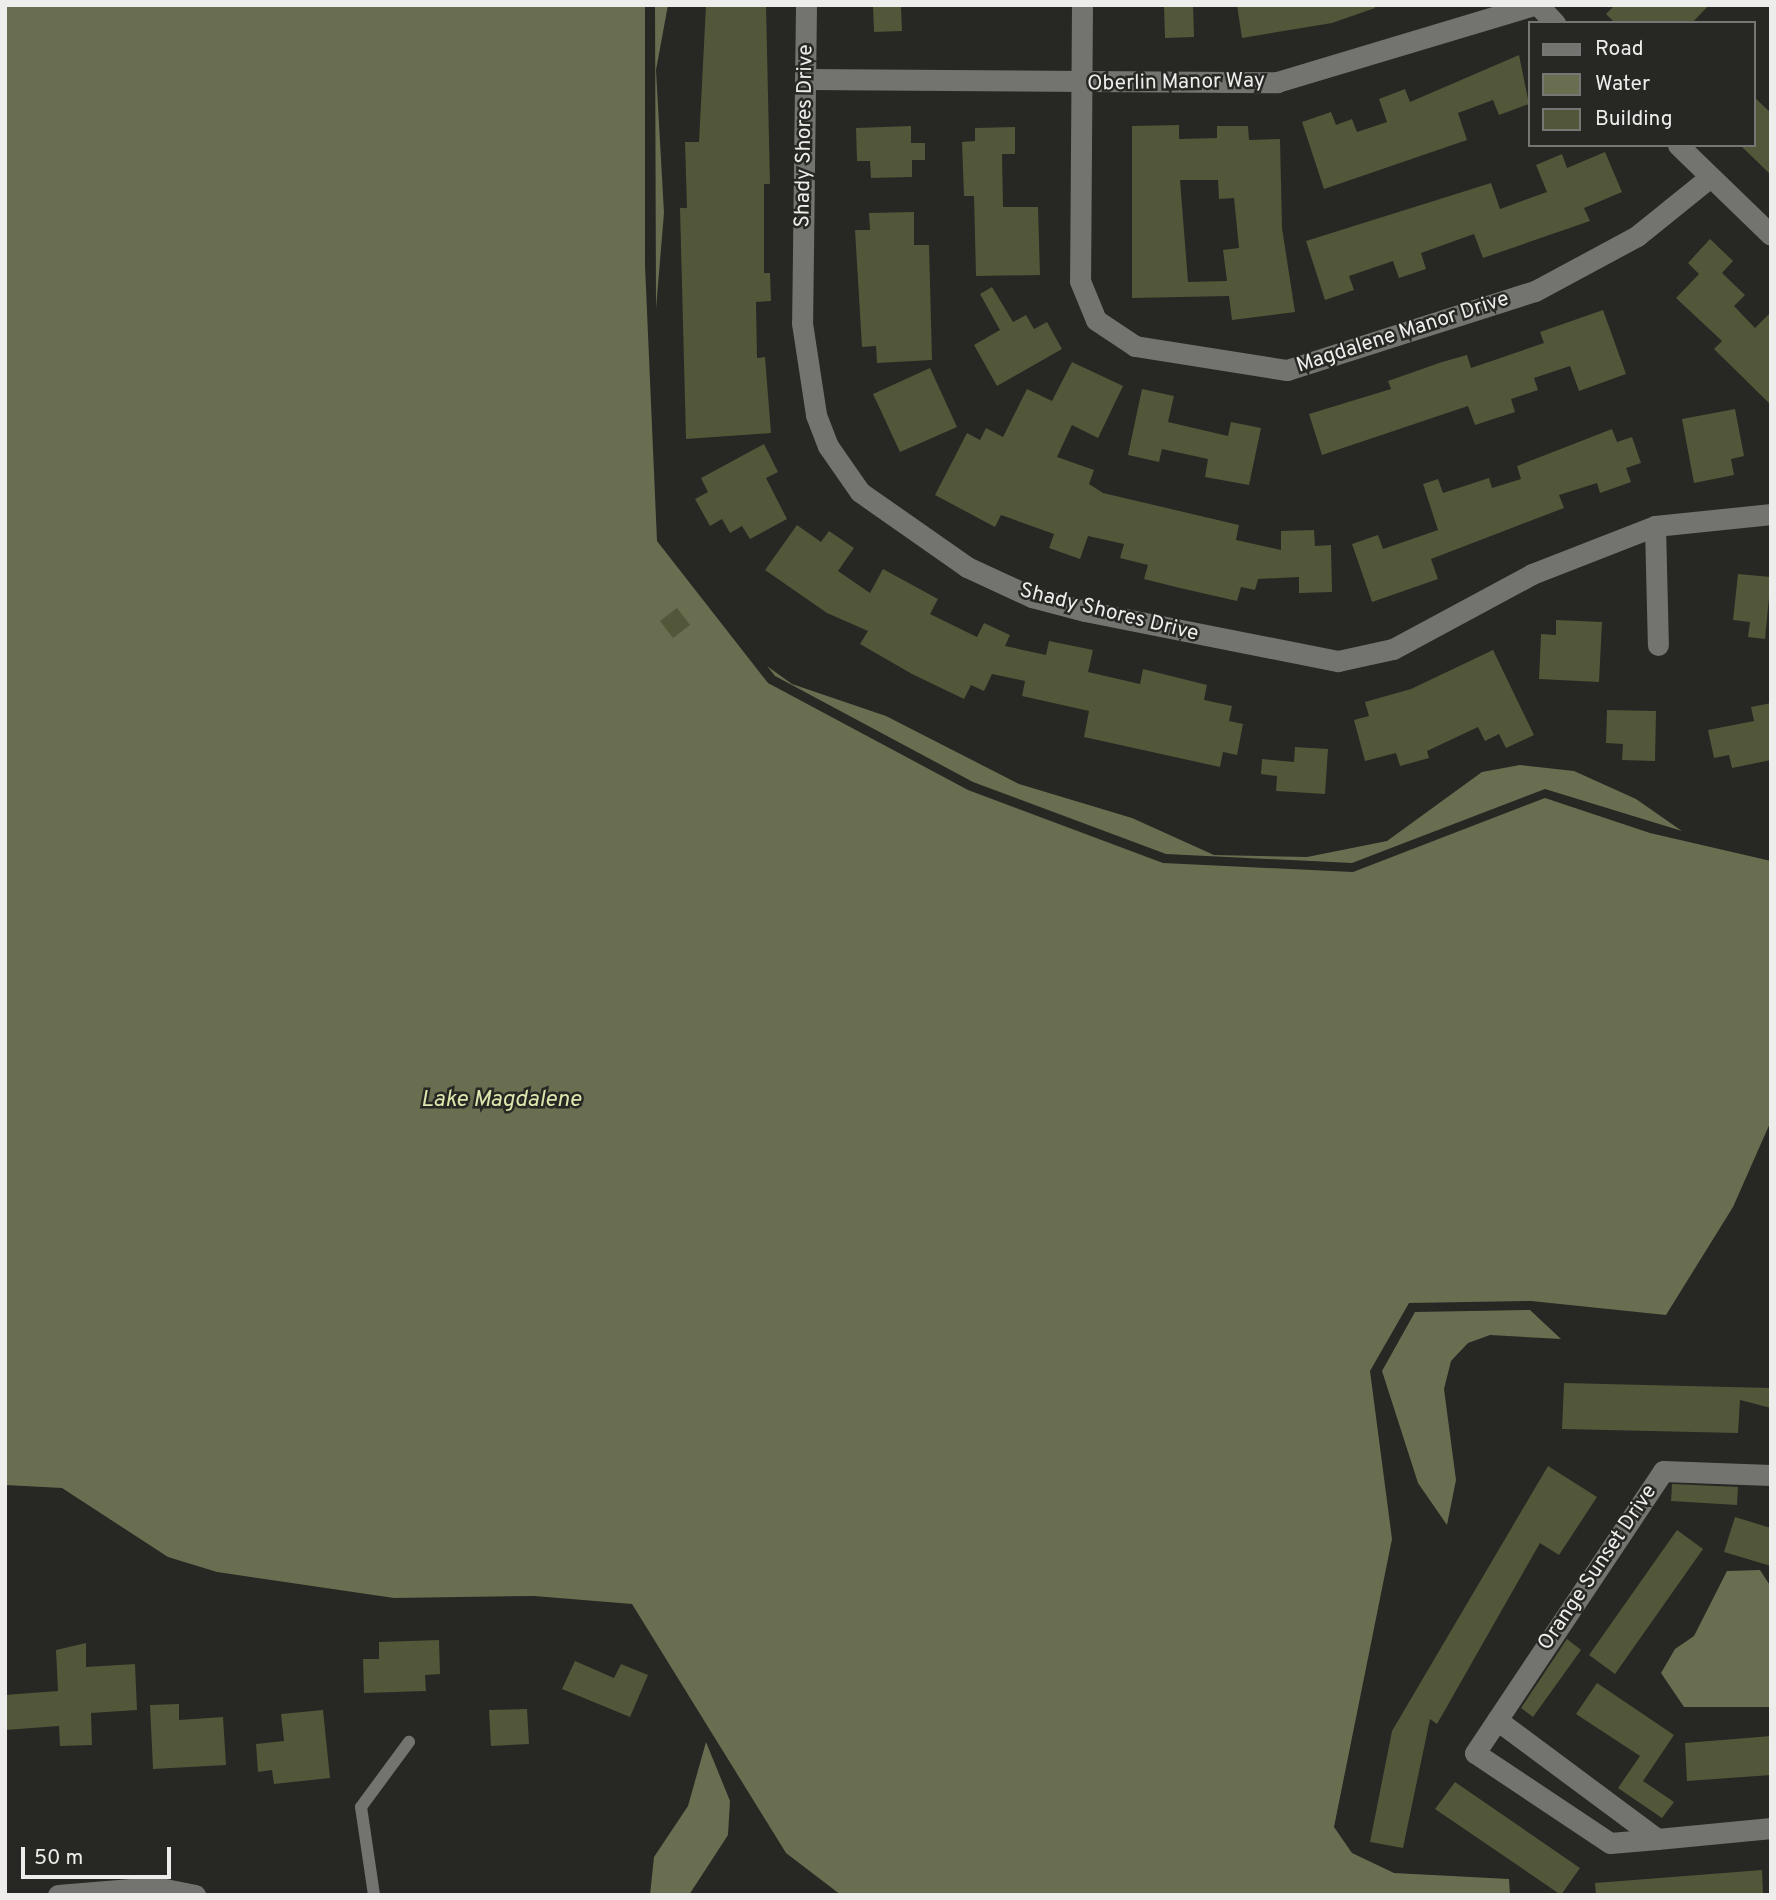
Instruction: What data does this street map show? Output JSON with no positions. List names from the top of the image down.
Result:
{
  "streets": {
    "street": [
      "Oberlin Manor Way",
      "Shady Shores Drive",
      "Magdalene Manor Drive",
      "Orange Sunset Drive"
    ]
  },
  "crossings": [
    ["Oberlin Manor Way", "Shady Shores Drive"],
    ["Oberlin Manor Way", "Magdalene Manor Drive"]
  ],
  "water": ["Lake Magdalene"],
  "legend": ["Road", "Water", "Building"],
  "scale_bar": "50 m"
}
